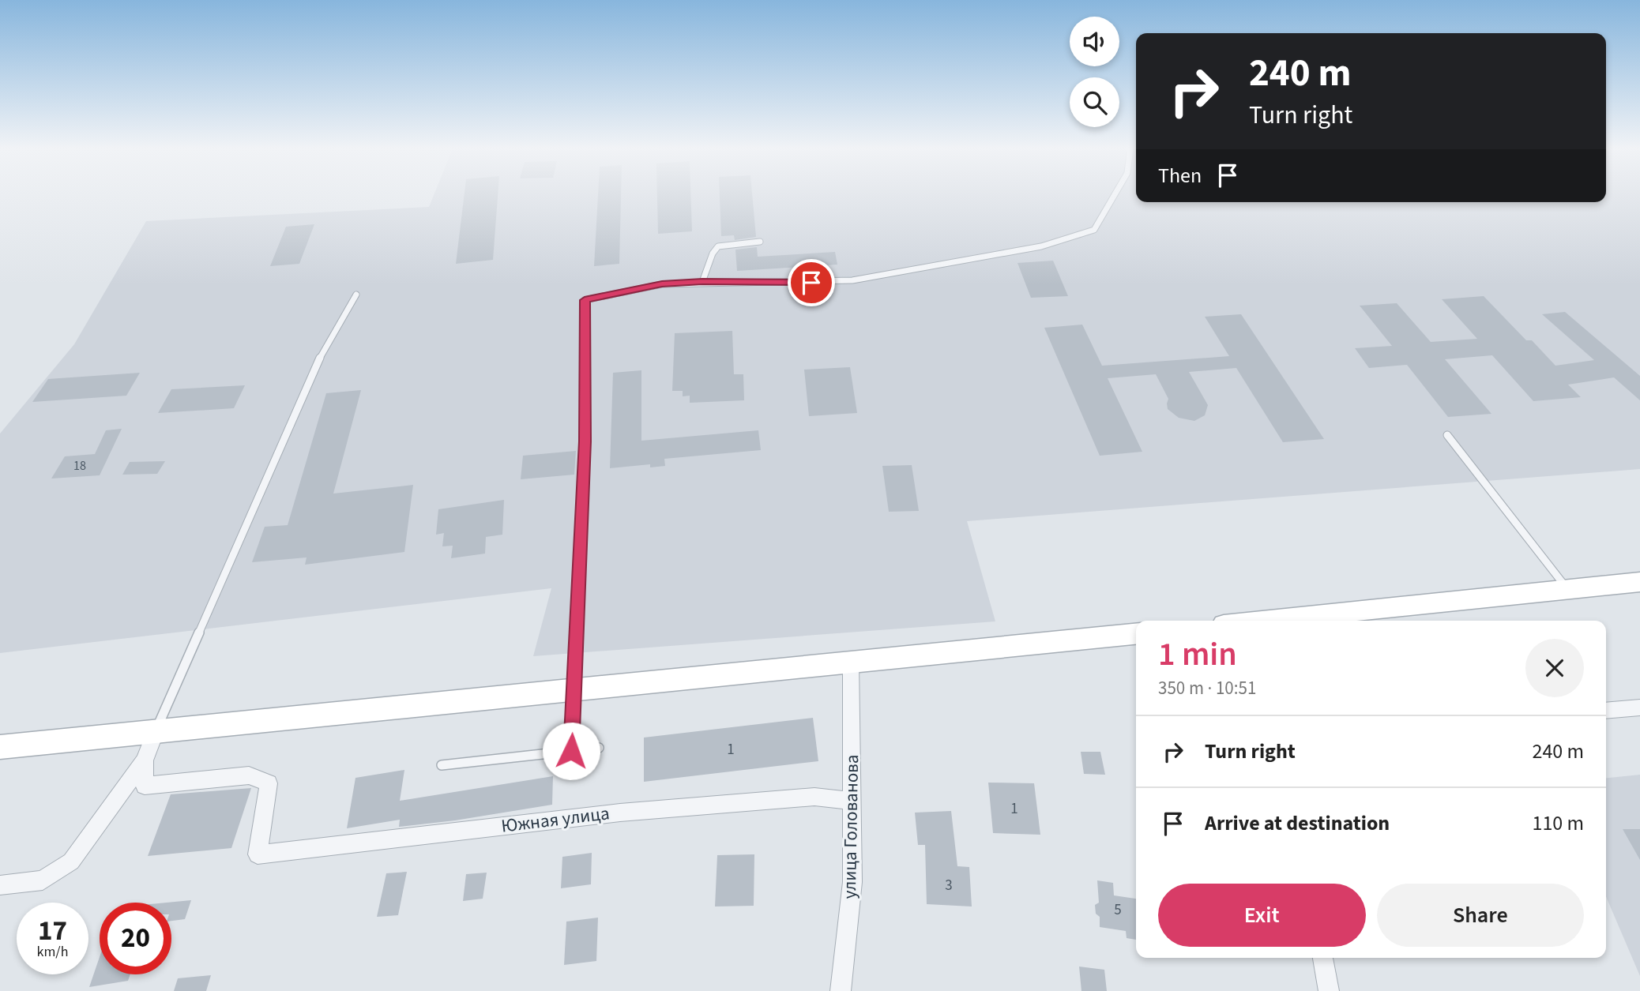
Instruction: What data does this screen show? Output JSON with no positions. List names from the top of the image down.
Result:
{
  "streets": {
    "street": ["Южная улица", "улица Голованова"]
  },
  "crossings": [
    ["Южная улица", "улица Голованова"]
  ],
  "house_numbers": [
    "18",
    "1",
    "1",
    "3",
    "5"
  ],
  "page": {
    "turn": ["240 m", "Turn right"],
    "then": "Then",
    "heading": ["1 min", "350 m · 10:51"],
    "list": [
      {
        "name": "Turn right",
        "value": "240 m"
      },
      {
        "name": "Arrive at destination",
        "value": "110 m"
      }
    ],
    "buttons": ["Exit", "Share"],
    "speed": "17 km/h",
    "limit": "20"
  }
}
